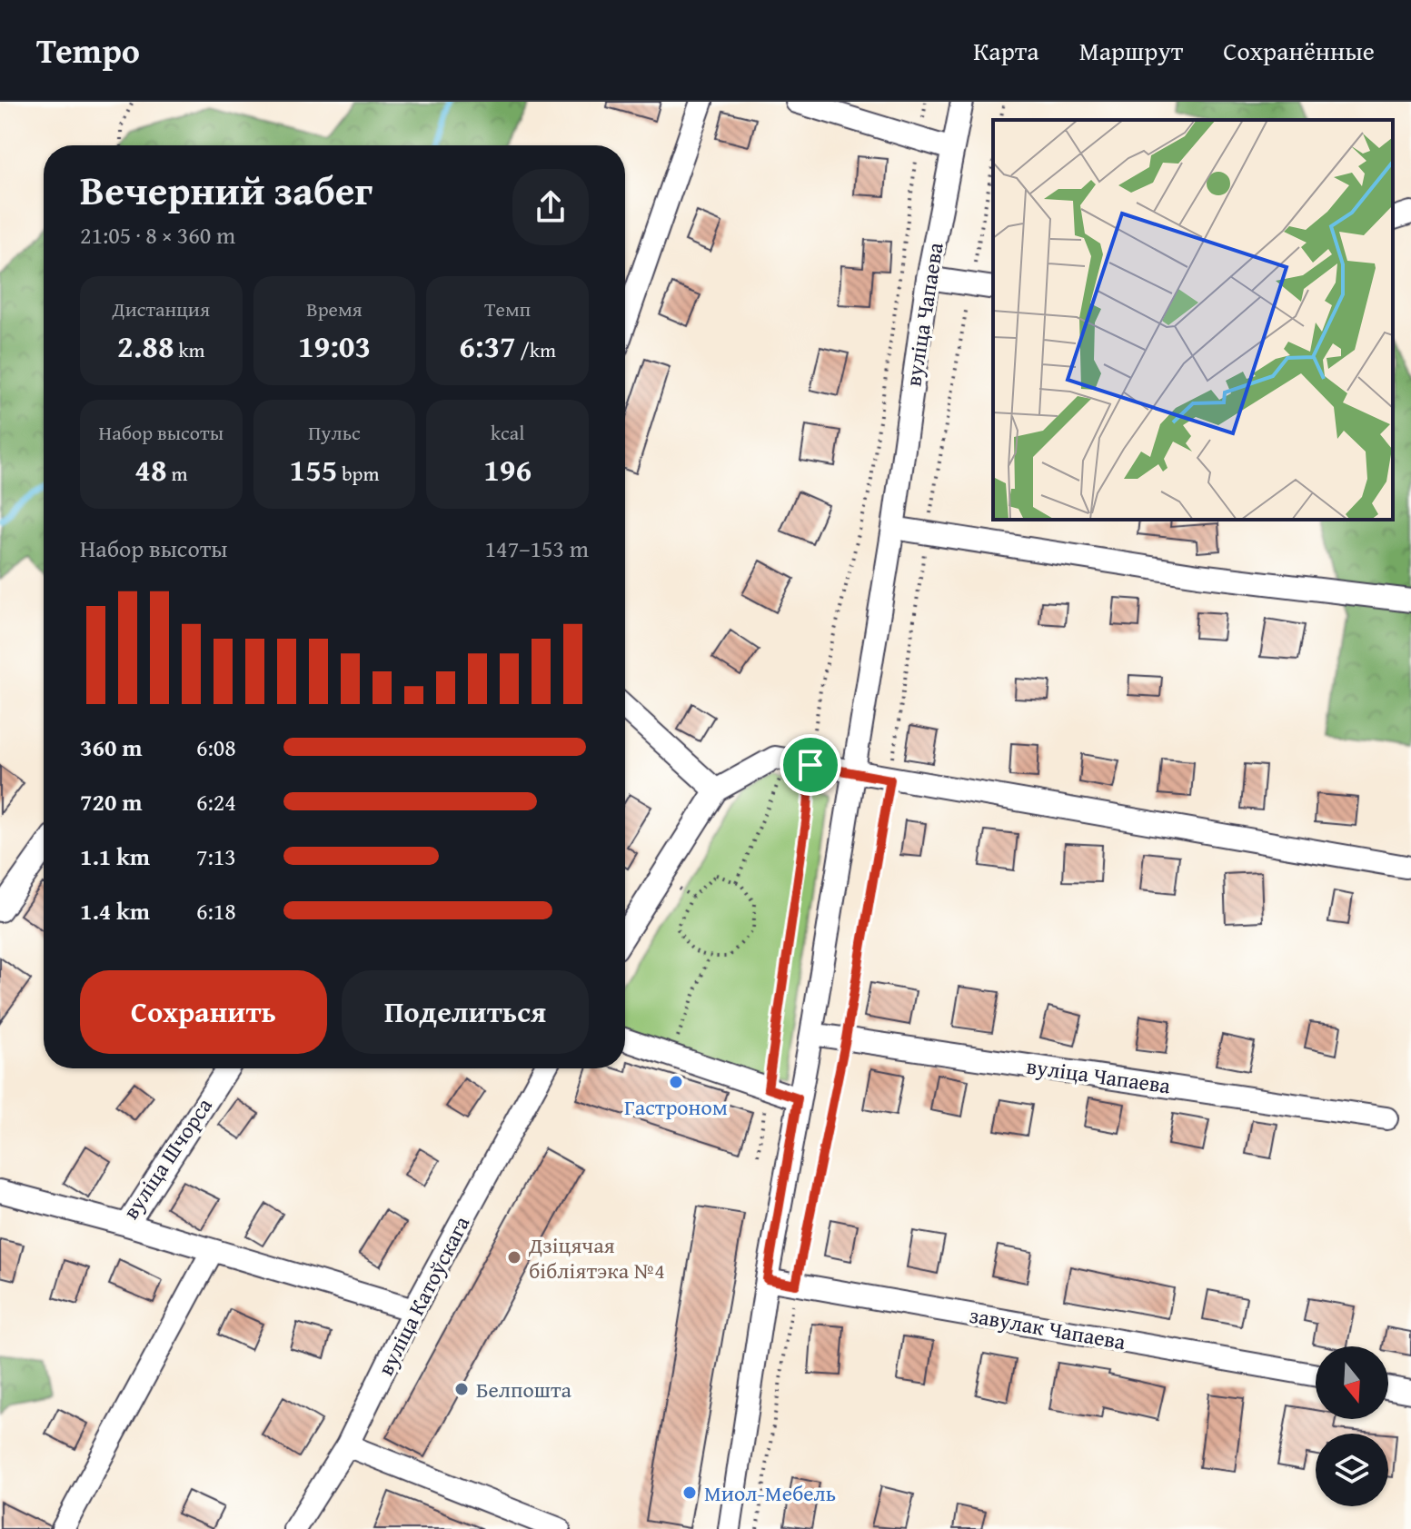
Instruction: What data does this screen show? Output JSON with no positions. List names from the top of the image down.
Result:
{
  "streets": {
    "street": [
      "вуліца Чапаева",
      "вуліца Шчорса",
      "вуліца Катоўскага",
      "завулак Чапаева"
    ]
  },
  "crossings": [
    ["вуліца Чапаева", "завулак Чапаева"]
  ],
  "places": [
    "Гастроном",
    "Дзіцячая бібліятэка №4",
    "Белпошта",
    "Миол-Мебель"
  ],
  "north": "bottom",
  "page": {
    "header": "Tempo",
    "nav": ["Карта", "Маршрут", "Сохранённые"],
    "heading": ["Вечерний забег", "21:05 · 8 × 360 m"],
    "stats": [
      ["Дистанция", "2.88 km"],
      ["Время", "19:03"],
      ["Темп", "6:37 /km"],
      ["Набор высоты", "48 m"],
      ["Пульс", "155 bpm"],
      ["kcal", "196"]
    ],
    "chart": ["Набор высоты", "147–153 m"],
    "list": [
      {
        "name": "360 m",
        "note": "6:08"
      },
      {
        "name": "720 m",
        "note": "6:24"
      },
      {
        "name": "1.1 km",
        "note": "7:13"
      },
      {
        "name": "1.4 km",
        "note": "6:18"
      }
    ],
    "buttons": ["Сохранить", "Поделиться"]
  }
}
